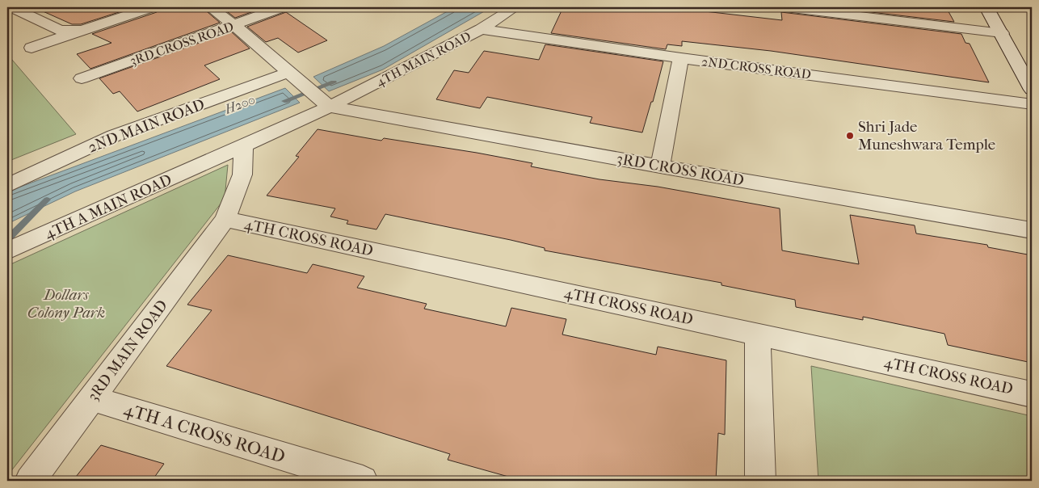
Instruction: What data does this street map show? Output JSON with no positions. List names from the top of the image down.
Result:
{
  "streets": {
    "street": [
      "3RD CROSS ROAD",
      "4TH MAIN ROAD",
      "2ND CROSS ROAD",
      "2ND MAIN ROAD",
      "4TH A MAIN ROAD",
      "4TH CROSS ROAD",
      "3RD MAIN ROAD",
      "4TH A CROSS ROAD"
    ]
  },
  "crossings": [
    ["3RD CROSS ROAD", "4TH MAIN ROAD"],
    ["4TH MAIN ROAD", "2ND CROSS ROAD"],
    ["4TH MAIN ROAD", "4TH A MAIN ROAD"],
    ["4TH MAIN ROAD", "3RD MAIN ROAD"],
    ["4TH A MAIN ROAD", "3RD MAIN ROAD"],
    ["4TH CROSS ROAD", "3RD MAIN ROAD"],
    ["3RD MAIN ROAD", "4TH A CROSS ROAD"]
  ],
  "water": ["H200"],
  "parks": ["Dollars Colony Park"],
  "places": ["Shri Jade Muneshwara Temple"]
}
